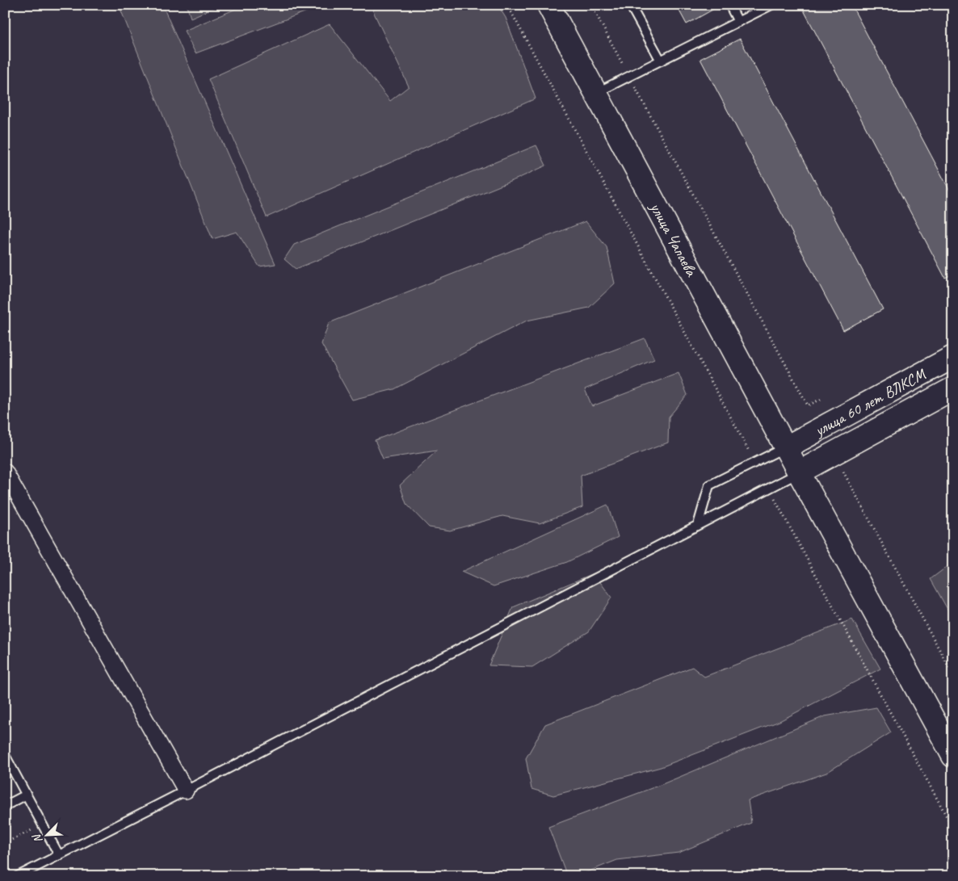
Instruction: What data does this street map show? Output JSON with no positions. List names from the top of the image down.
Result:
{
  "streets": {
    "main road": ["улица Чапаева", "улица 60 лет ВЛКСМ"]
  },
  "crossings": [
    ["улица Чапаева", "улица 60 лет ВЛКСМ"]
  ],
  "north": "bottom left"
}
